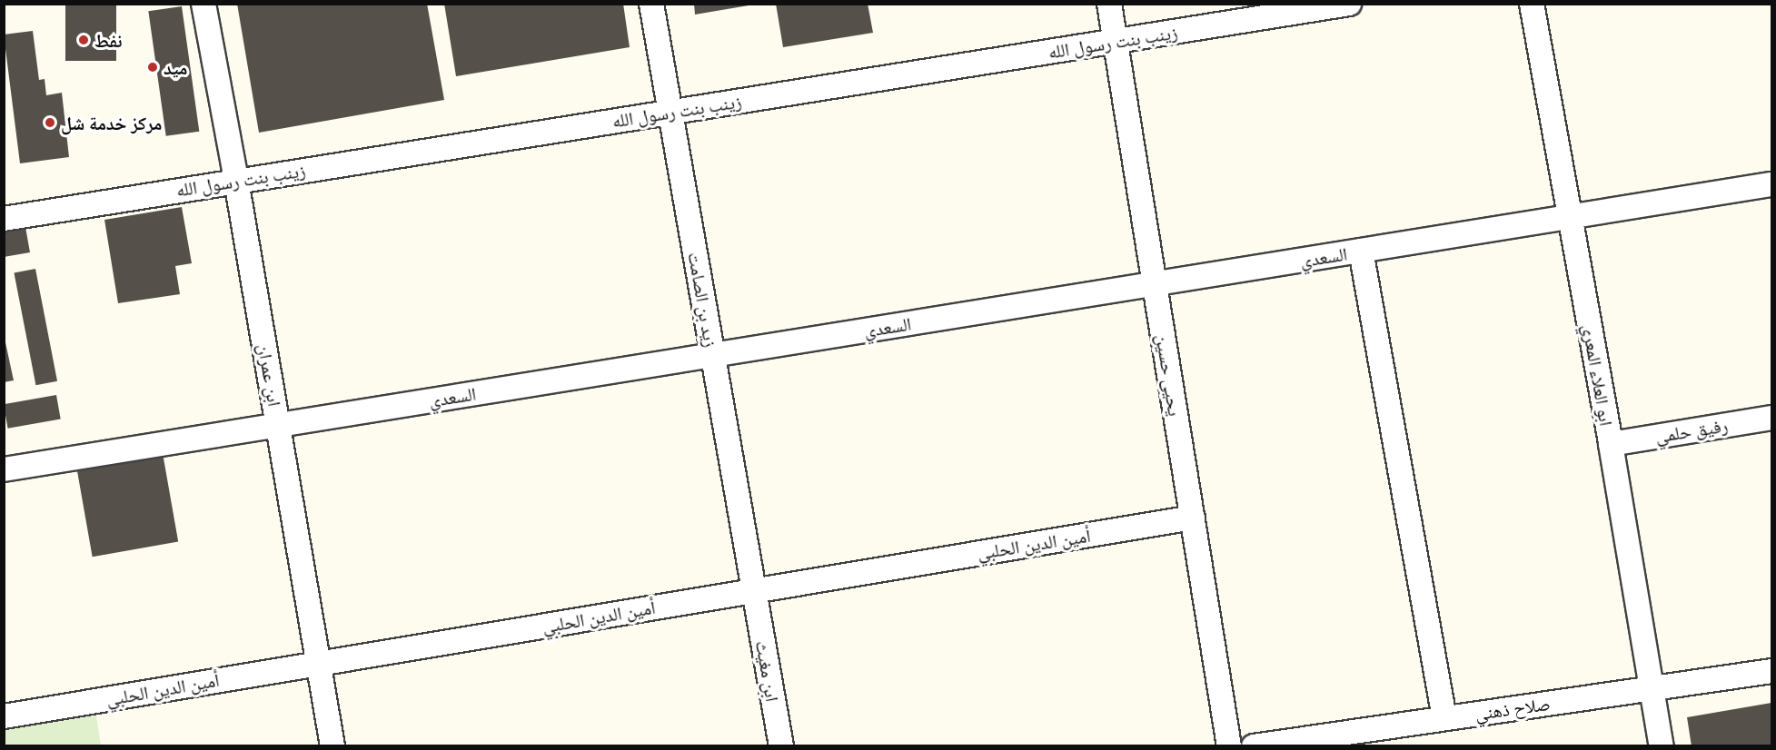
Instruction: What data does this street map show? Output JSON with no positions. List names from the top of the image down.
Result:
{
  "streets": {
    "street": [
      "زينب بنت رسول الله",
      "السعدي",
      "زيد بن الصامت",
      "ابن عمران",
      "يحيى حسين",
      "ابو العلاء المعري",
      "رفيق حلمي",
      "أمين الدين الحلبي",
      "ابن مغيث",
      "صلاح ذهني"
    ]
  },
  "crossings": [
    ["زينب بنت رسول الله", "زيد بن الصامت"],
    ["زينب بنت رسول الله", "ابن عمران"],
    ["زينب بنت رسول الله", "يحيى حسين"],
    ["السعدي", "زيد بن الصامت"],
    ["السعدي", "ابن عمران"],
    ["السعدي", "يحيى حسين"],
    ["السعدي", "ابو العلاء المعري"],
    ["زيد بن الصامت", "أمين الدين الحلبي"],
    ["زيد بن الصامت", "ابن مغيث"],
    ["ابن عمران", "أمين الدين الحلبي"],
    ["يحيى حسين", "أمين الدين الحلبي"],
    ["ابو العلاء المعري", "رفيق حلمي"],
    ["ابو العلاء المعري", "صلاح ذهني"],
    ["أمين الدين الحلبي", "ابن مغيث"]
  ],
  "places": ["نفط", "ميد", "مركز خدمة شل"]
}
